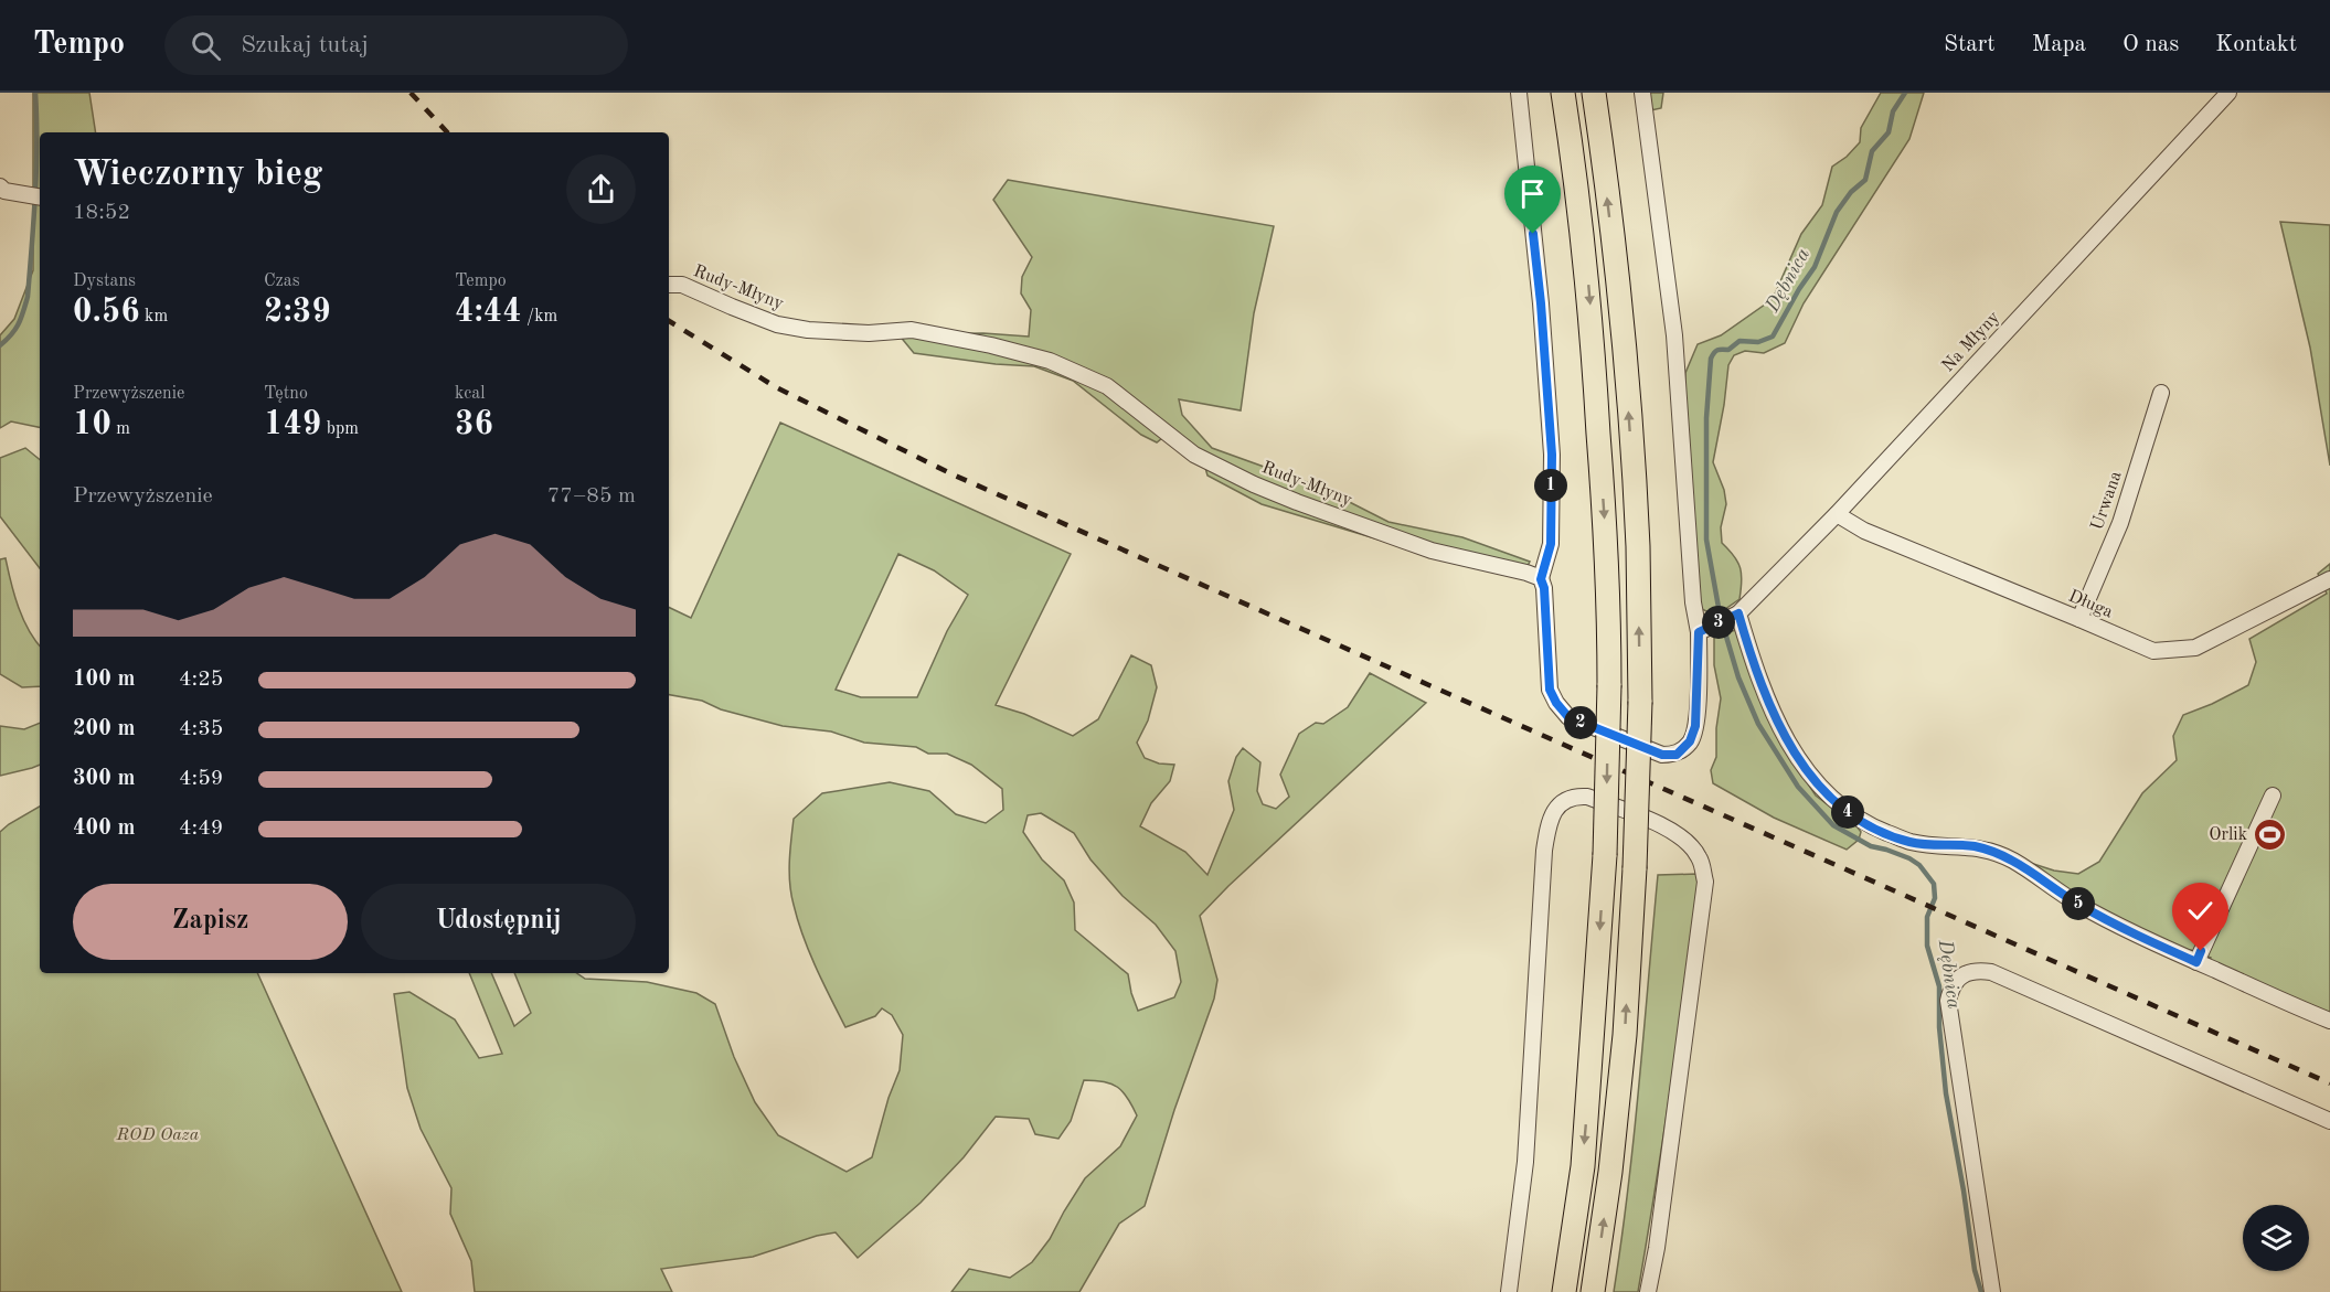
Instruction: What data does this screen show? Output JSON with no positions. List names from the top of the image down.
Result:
{
  "streets": {
    "street": [
      "Rudy-Młyny",
      "Na Młyny",
      "Urwana",
      "Długa"
    ]
  },
  "crossings": [
    ["Na Młyny", "Długa"],
    ["Urwana", "Długa"]
  ],
  "water": ["Dębnica"],
  "parks": ["ROD Oaza"],
  "places": {
    "sports": ["Orlik"]
  },
  "page": {
    "header": "Tempo",
    "search": "Szukaj tutaj",
    "nav": [
      "Start",
      "Mapa",
      "O nas",
      "Kontakt"
    ],
    "heading": ["Wieczorny bieg", "18:52"],
    "stats": [
      ["Dystans", "0.56 km"],
      ["Czas", "2:39"],
      ["Tempo", "4:44 /km"],
      ["Przewyższenie", "10 m"],
      ["Tętno", "149 bpm"],
      ["kcal", "36"]
    ],
    "pins": [
      "1",
      "3",
      "2",
      "4",
      "5"
    ],
    "chart": ["Przewyższenie", "77–85 m"],
    "list": [
      {
        "name": "100 m",
        "note": "4:25"
      },
      {
        "name": "200 m",
        "note": "4:35"
      },
      {
        "name": "300 m",
        "note": "4:59"
      },
      {
        "name": "400 m",
        "note": "4:49"
      }
    ],
    "buttons": ["Zapisz", "Udostępnij"]
  }
}
